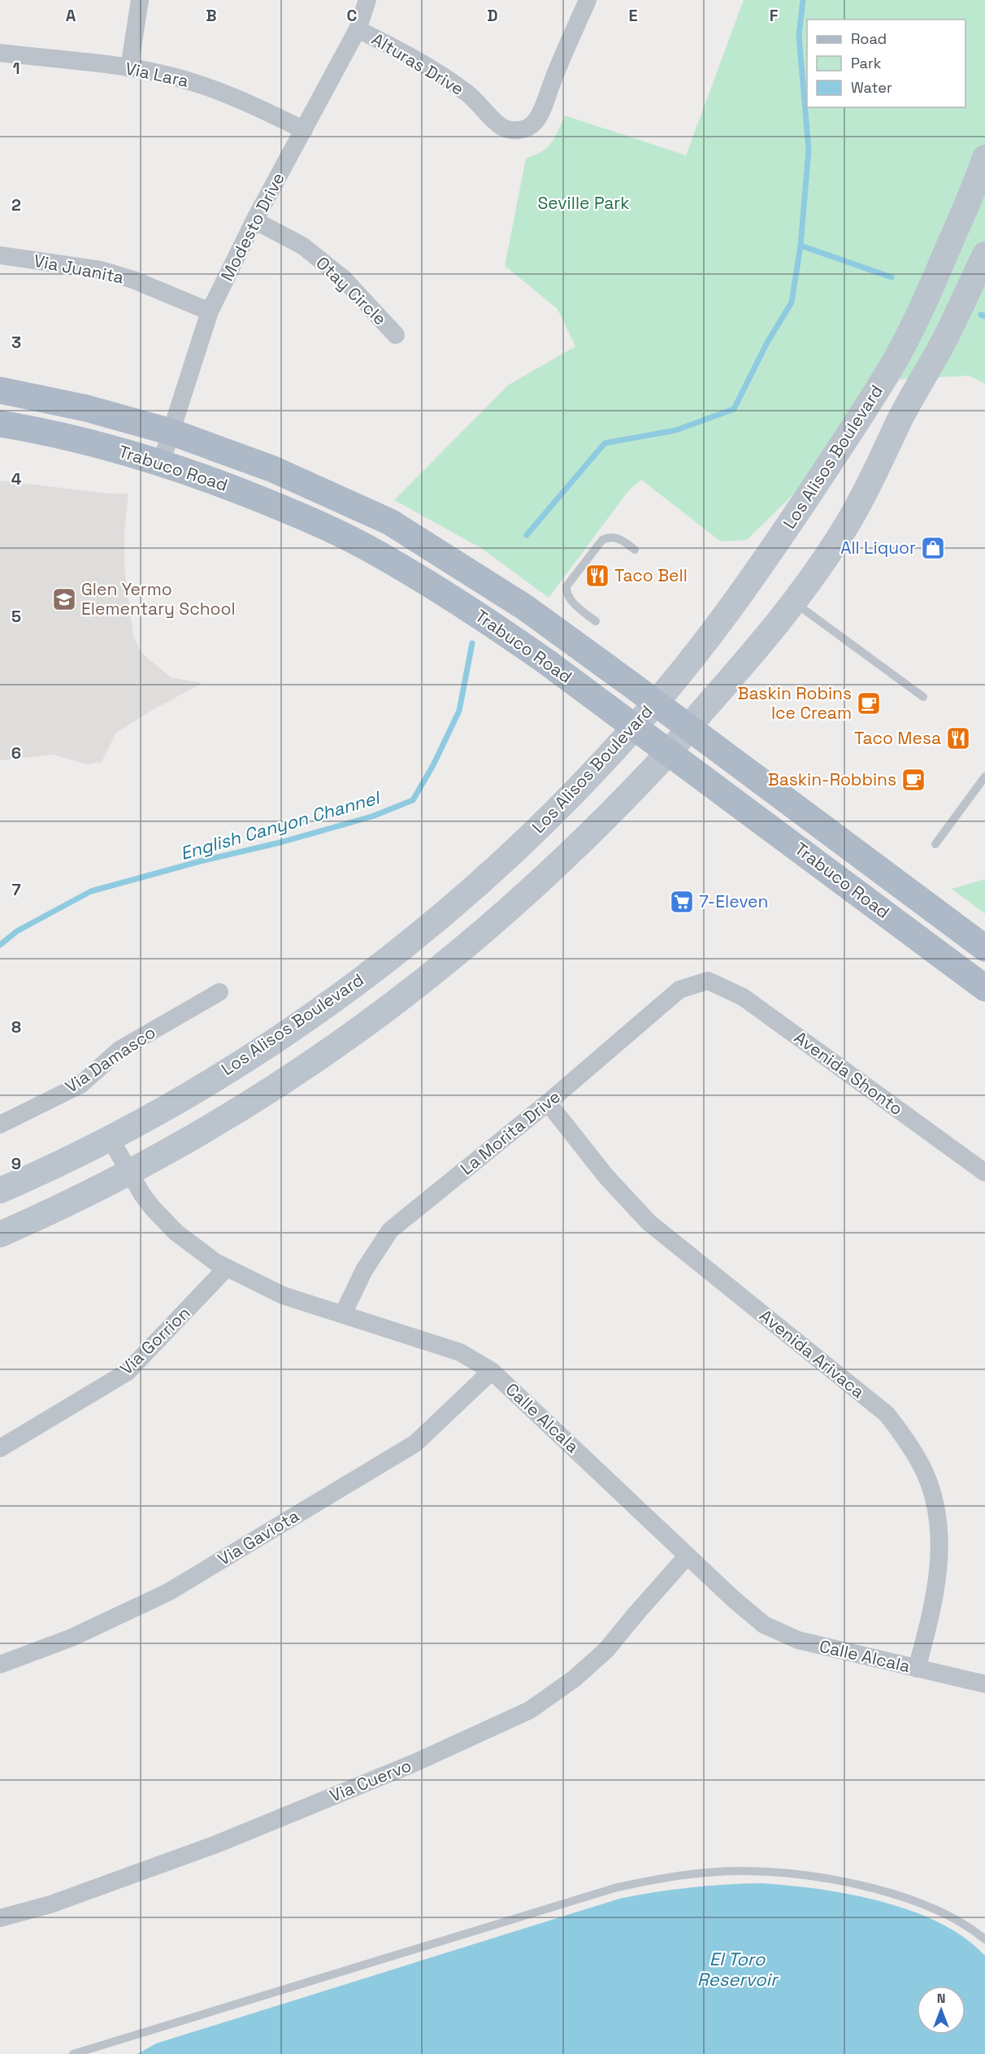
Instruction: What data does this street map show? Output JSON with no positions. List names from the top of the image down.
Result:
{
  "streets": {
    "main road": ["Los Alisos Boulevard", "Trabuco Road"],
    "street": [
      "Alturas Drive",
      "Via Lara",
      "Modesto Drive",
      "Via Juanita",
      "Otay Circle",
      "Via Damasco",
      "Avenida Shonto",
      "La Morita Drive",
      "Via Gorrion",
      "Avenida Arivaca",
      "Calle Alcala",
      "Via Gaviota",
      "Via Cuervo"
    ]
  },
  "crossings": [
    ["Alturas Drive", "Modesto Drive"],
    ["Via Lara", "Modesto Drive"],
    ["Modesto Drive", "Via Juanita"],
    ["Modesto Drive", "Otay Circle"],
    ["Modesto Drive", "Trabuco Road"],
    ["Los Alisos Boulevard", "Trabuco Road"],
    ["Los Alisos Boulevard", "Calle Alcala"],
    ["Avenida Shonto", "La Morita Drive"],
    ["La Morita Drive", "Avenida Arivaca"],
    ["La Morita Drive", "Calle Alcala"],
    ["Via Gorrion", "Calle Alcala"],
    ["Avenida Arivaca", "Calle Alcala"],
    ["Calle Alcala", "Via Gaviota"],
    ["Calle Alcala", "Via Cuervo"]
  ],
  "water": ["English Canyon Channel", "El Toro Reservoir"],
  "parks": ["Seville Park"],
  "places": {
    "shop": ["All Liquor"],
    "restaurant": ["Taco Bell", "Taco Mesa"],
    "school or university": ["Glen Yermo Elementary School"],
    "cafe": ["Baskin Robins Ice Cream", "Baskin-Robbins"],
    "supermarket": ["7-Eleven"]
  },
  "legend": ["Road", "Park", "Water"],
  "north": "top",
  "grid": {
    "columns": [
      "A",
      "B",
      "C",
      "D",
      "E",
      "F"
    ],
    "rows": [
      "1",
      "2",
      "3",
      "4",
      "5",
      "6",
      "7",
      "8",
      "9"
    ]
  }
}
